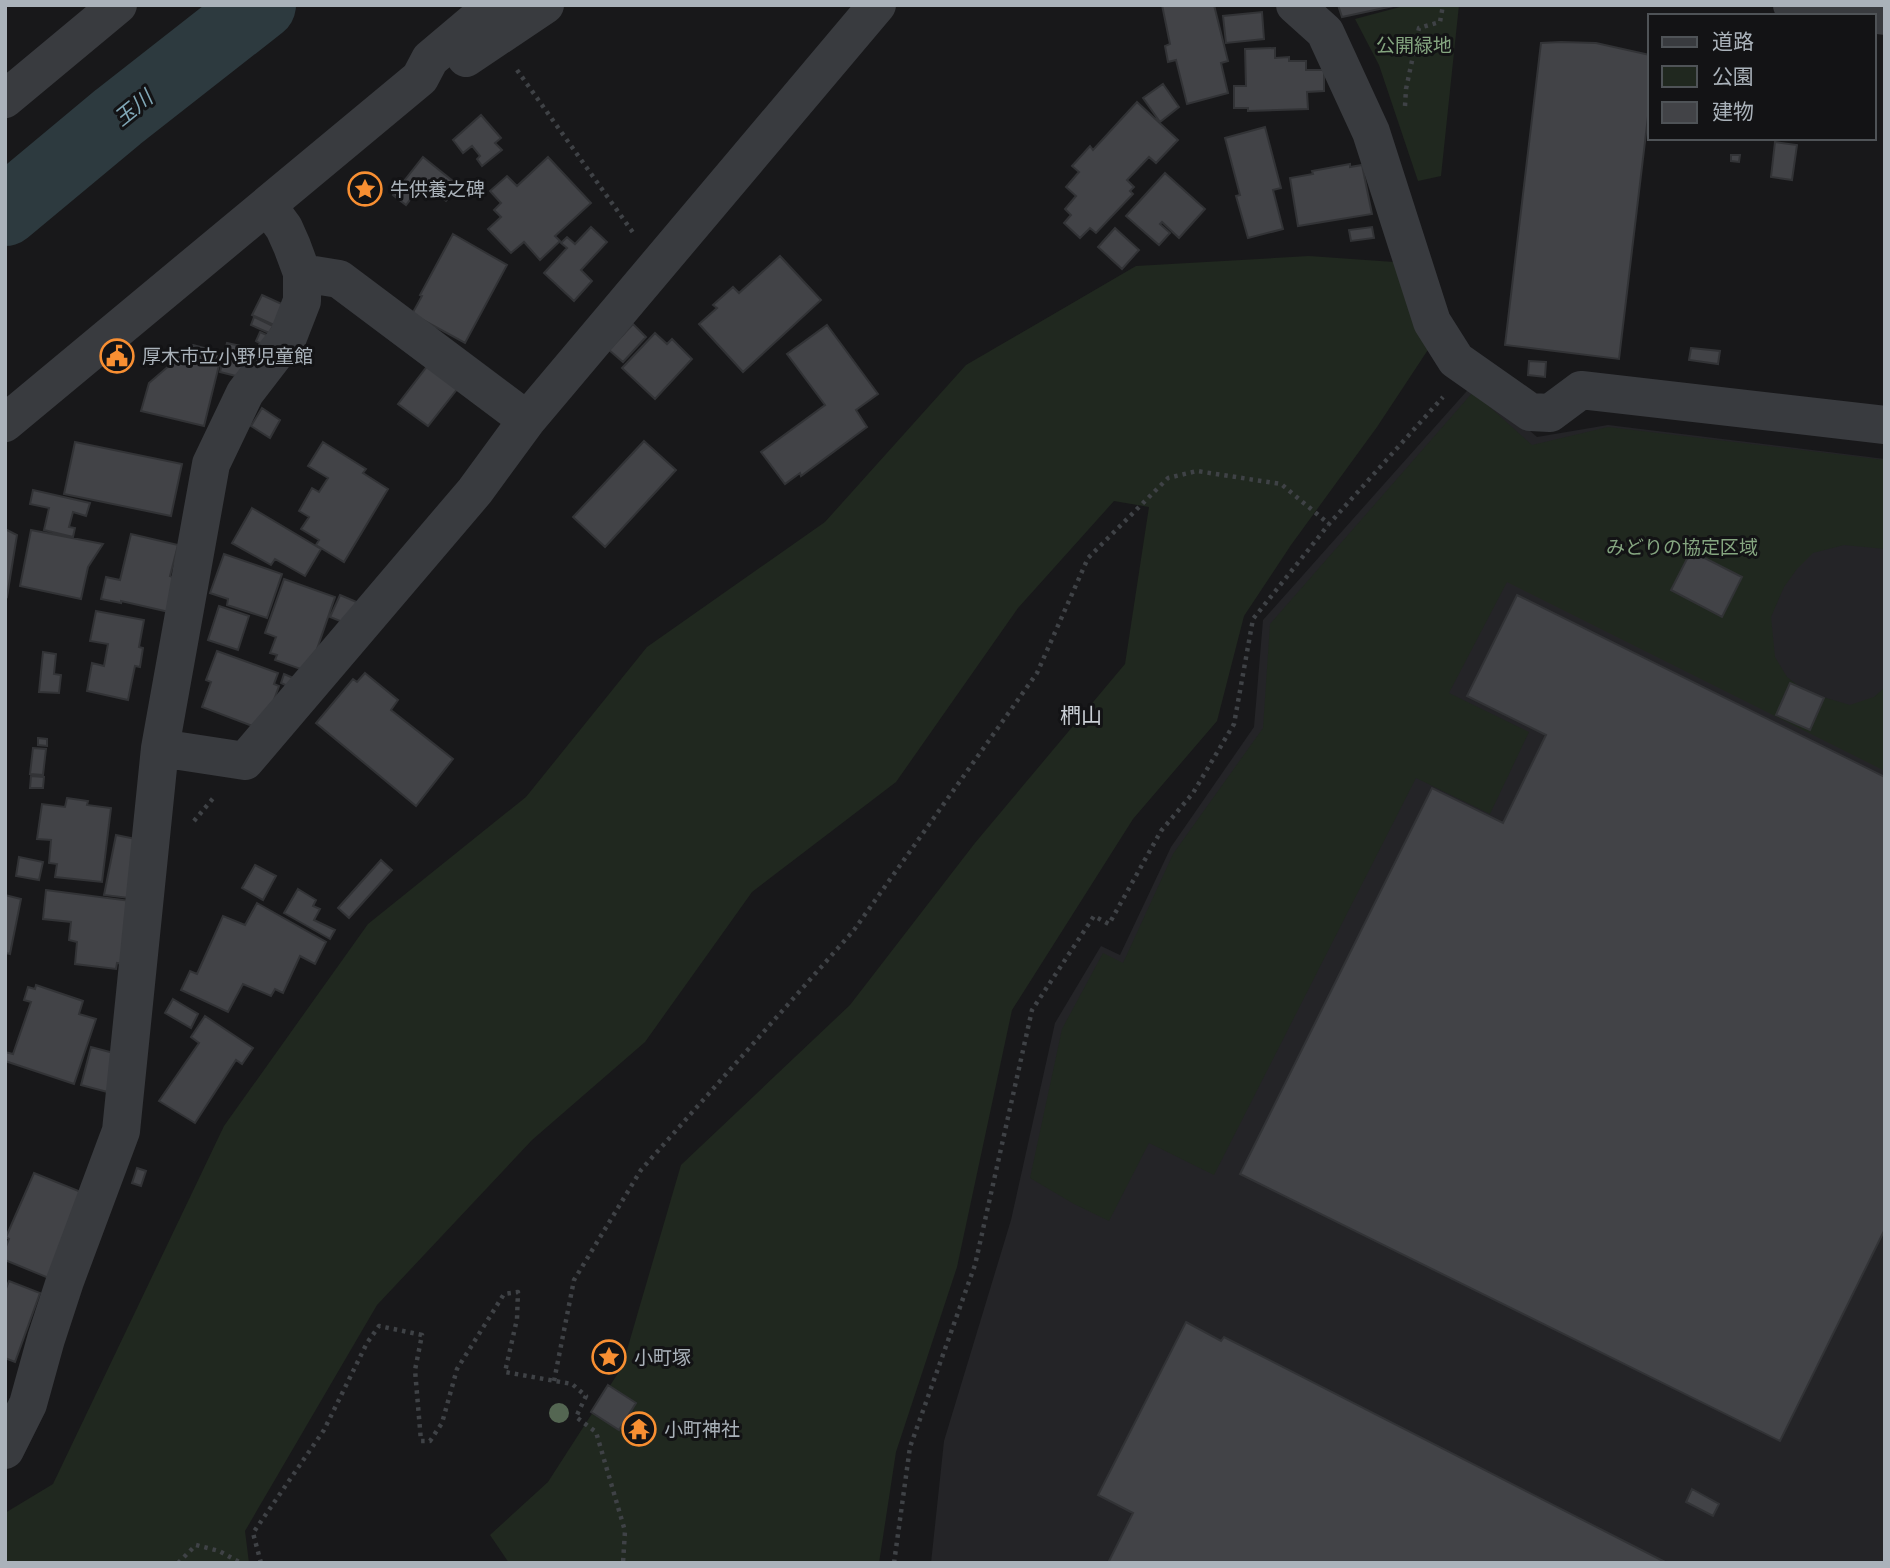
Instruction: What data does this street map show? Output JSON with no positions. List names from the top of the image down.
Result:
{
  "districts": ["椚山"],
  "water": ["玉川"],
  "parks": ["公開緑地", "みどりの協定区域"],
  "places": {
    "place": ["牛供養之碑", "小町塚"],
    "public building": ["厚木市立小野児童館"],
    "temple": ["小町神社"]
  },
  "legend": ["道路", "公園", "建物"]
}
